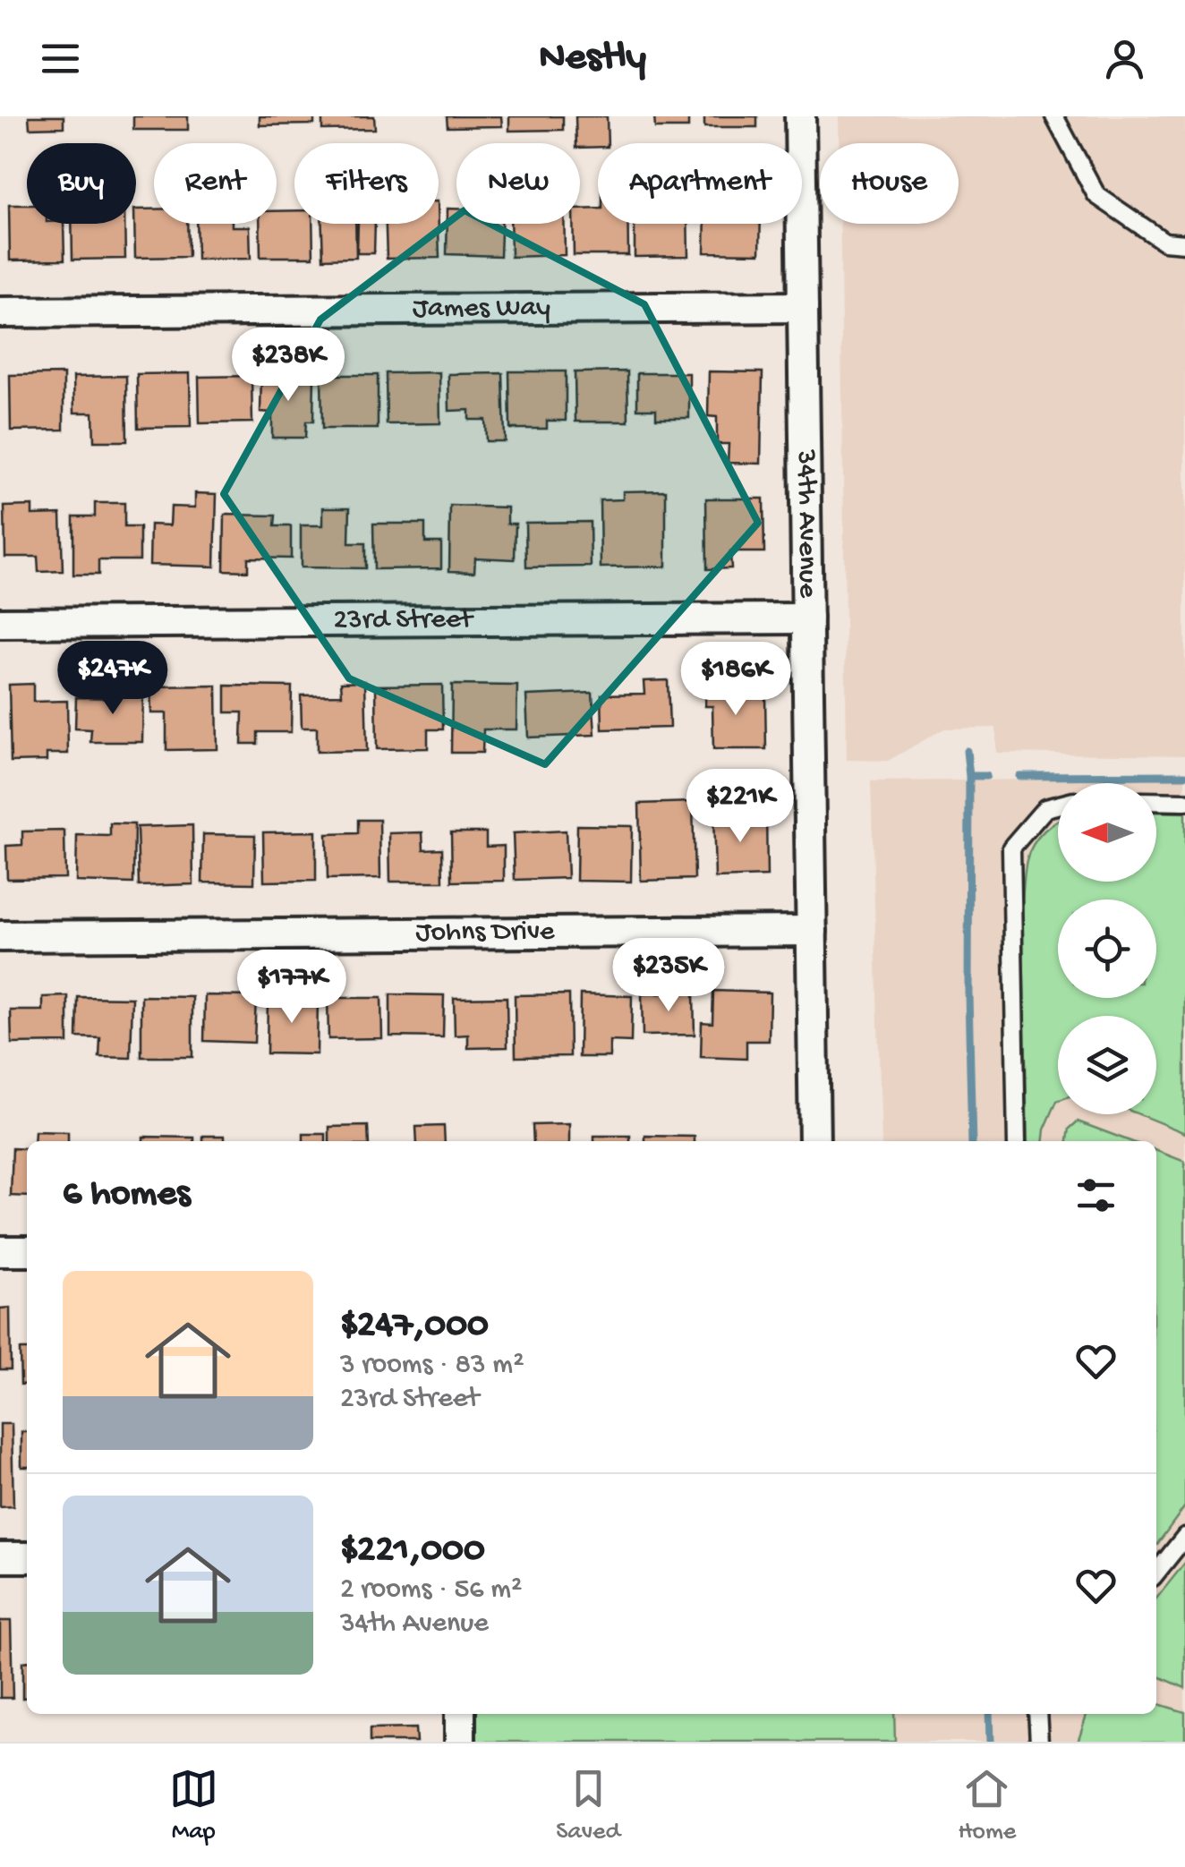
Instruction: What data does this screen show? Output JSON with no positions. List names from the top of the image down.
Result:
{
  "streets": {
    "street": [
      "James Way",
      "34th Avenue",
      "23rd Street",
      "Johns Drive"
    ]
  },
  "crossings": [
    ["James Way", "34th Avenue"],
    ["34th Avenue", "23rd Street"],
    ["34th Avenue", "Johns Drive"]
  ],
  "north": "left",
  "page": {
    "header": "Nestly",
    "chip": [
      "Buy",
      "Rent",
      "Filters",
      "New",
      "Apartment",
      "House"
    ],
    "price": [
      "$238K",
      "$247K",
      "$186K",
      "$221K",
      "$235K",
      "$177K"
    ],
    "heading": "6 homes",
    "list": [
      {
        "name": "$247,000",
        "note": "3 rooms · 83 m² · 23rd Street"
      },
      {
        "name": "$221,000",
        "note": "2 rooms · 56 m² · 34th Avenue"
      }
    ],
    "tabs": ["Map", "Saved", "Home"]
  }
}
